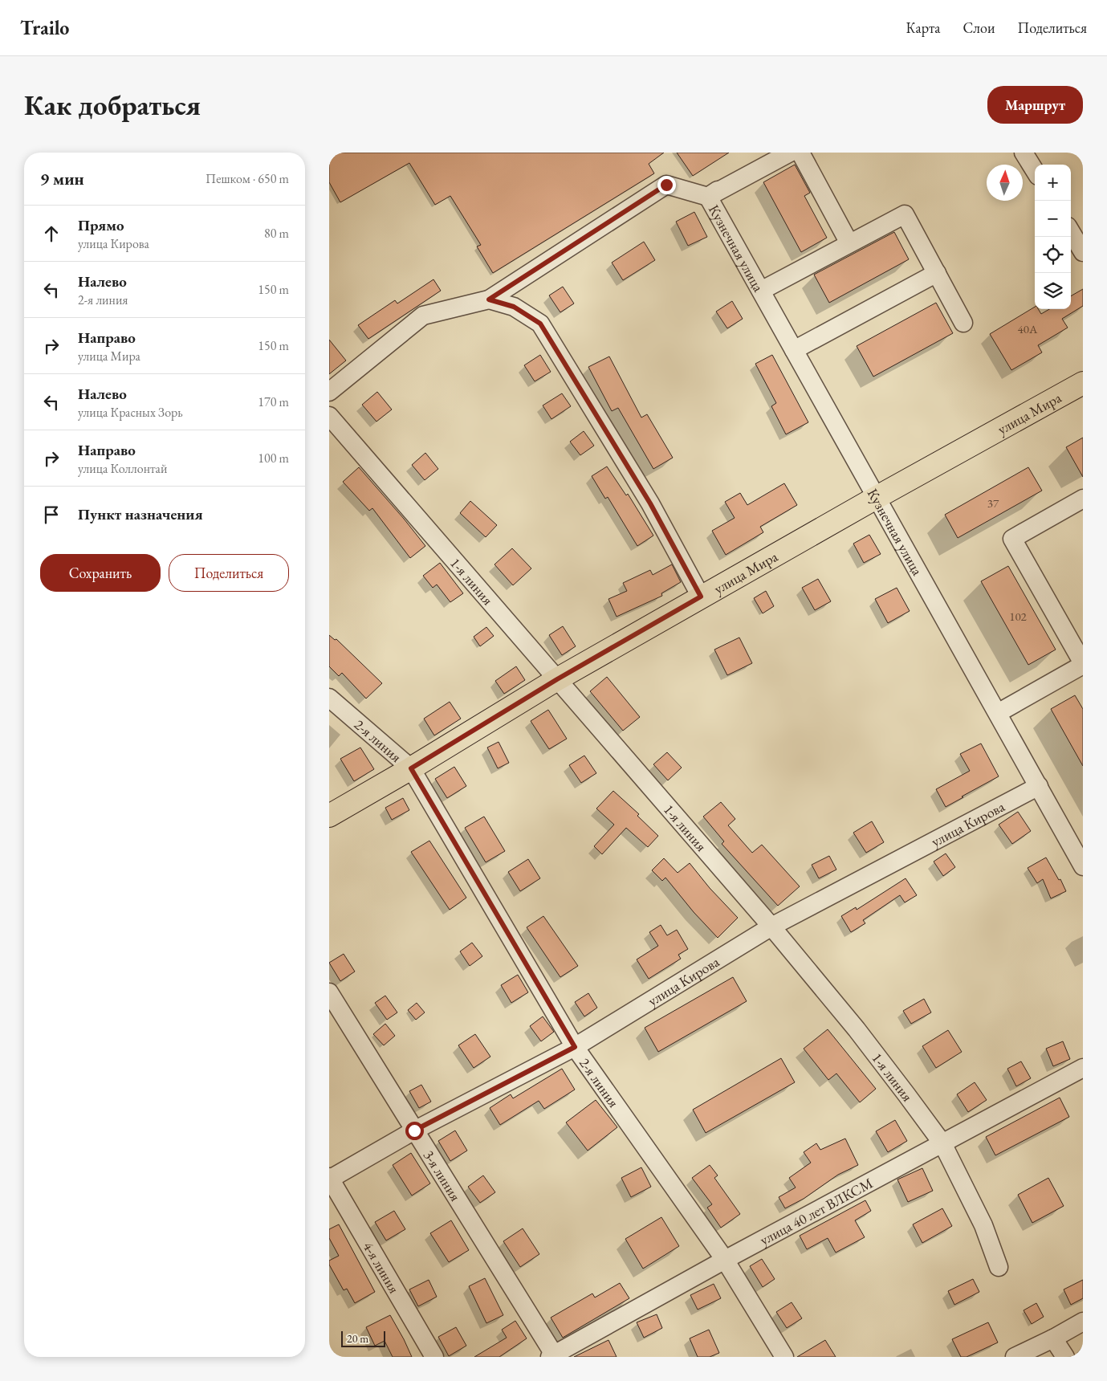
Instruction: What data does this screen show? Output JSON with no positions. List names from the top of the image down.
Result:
{
  "streets": {
    "main road": ["улица Мира"],
    "street": [
      "Кузнечная улица",
      "1-я линия",
      "2-я линия",
      "улица Кирова",
      "3-я линия",
      "улица 40 лет ВЛКСМ",
      "4-я линия"
    ]
  },
  "crossings": [
    ["Кузнечная улица", "улица Мира"],
    ["Кузнечная улица", "улица Кирова"],
    ["улица Мира", "1-я линия"],
    ["улица Мира", "2-я линия"],
    ["1-я линия", "улица Кирова"],
    ["1-я линия", "улица 40 лет ВЛКСМ"],
    ["2-я линия", "улица Кирова"],
    ["2-я линия", "улица 40 лет ВЛКСМ"],
    ["улица Кирова", "3-я линия"],
    ["улица Кирова", "4-я линия"],
    ["3-я линия", "улица 40 лет ВЛКСМ"]
  ],
  "house_numbers": ["40А", "37", "102"],
  "scale_bar": "20 m",
  "north": "top",
  "page": {
    "header": "Trailo",
    "nav": ["Карта", "Слои", "Поделиться"],
    "buttons": [
      "Маршрут",
      ["Сохранить", "Поделиться"]
    ],
    "title": "Как добраться",
    "heading": ["9 мин", "Пешком · 650 m"],
    "map_buttons": ["+", "−"],
    "list": [
      ["Прямо", "улица Кирова", "80 m"],
      ["Налево", "2-я линия", "150 m"],
      ["Направо", "улица Мира", "150 m"],
      ["Налево", "улица Красных Зорь", "170 m"],
      ["Направо", "улица Коллонтай", "100 m"],
      "Пункт назначения"
    ],
    "scale": "20 m"
  }
}
